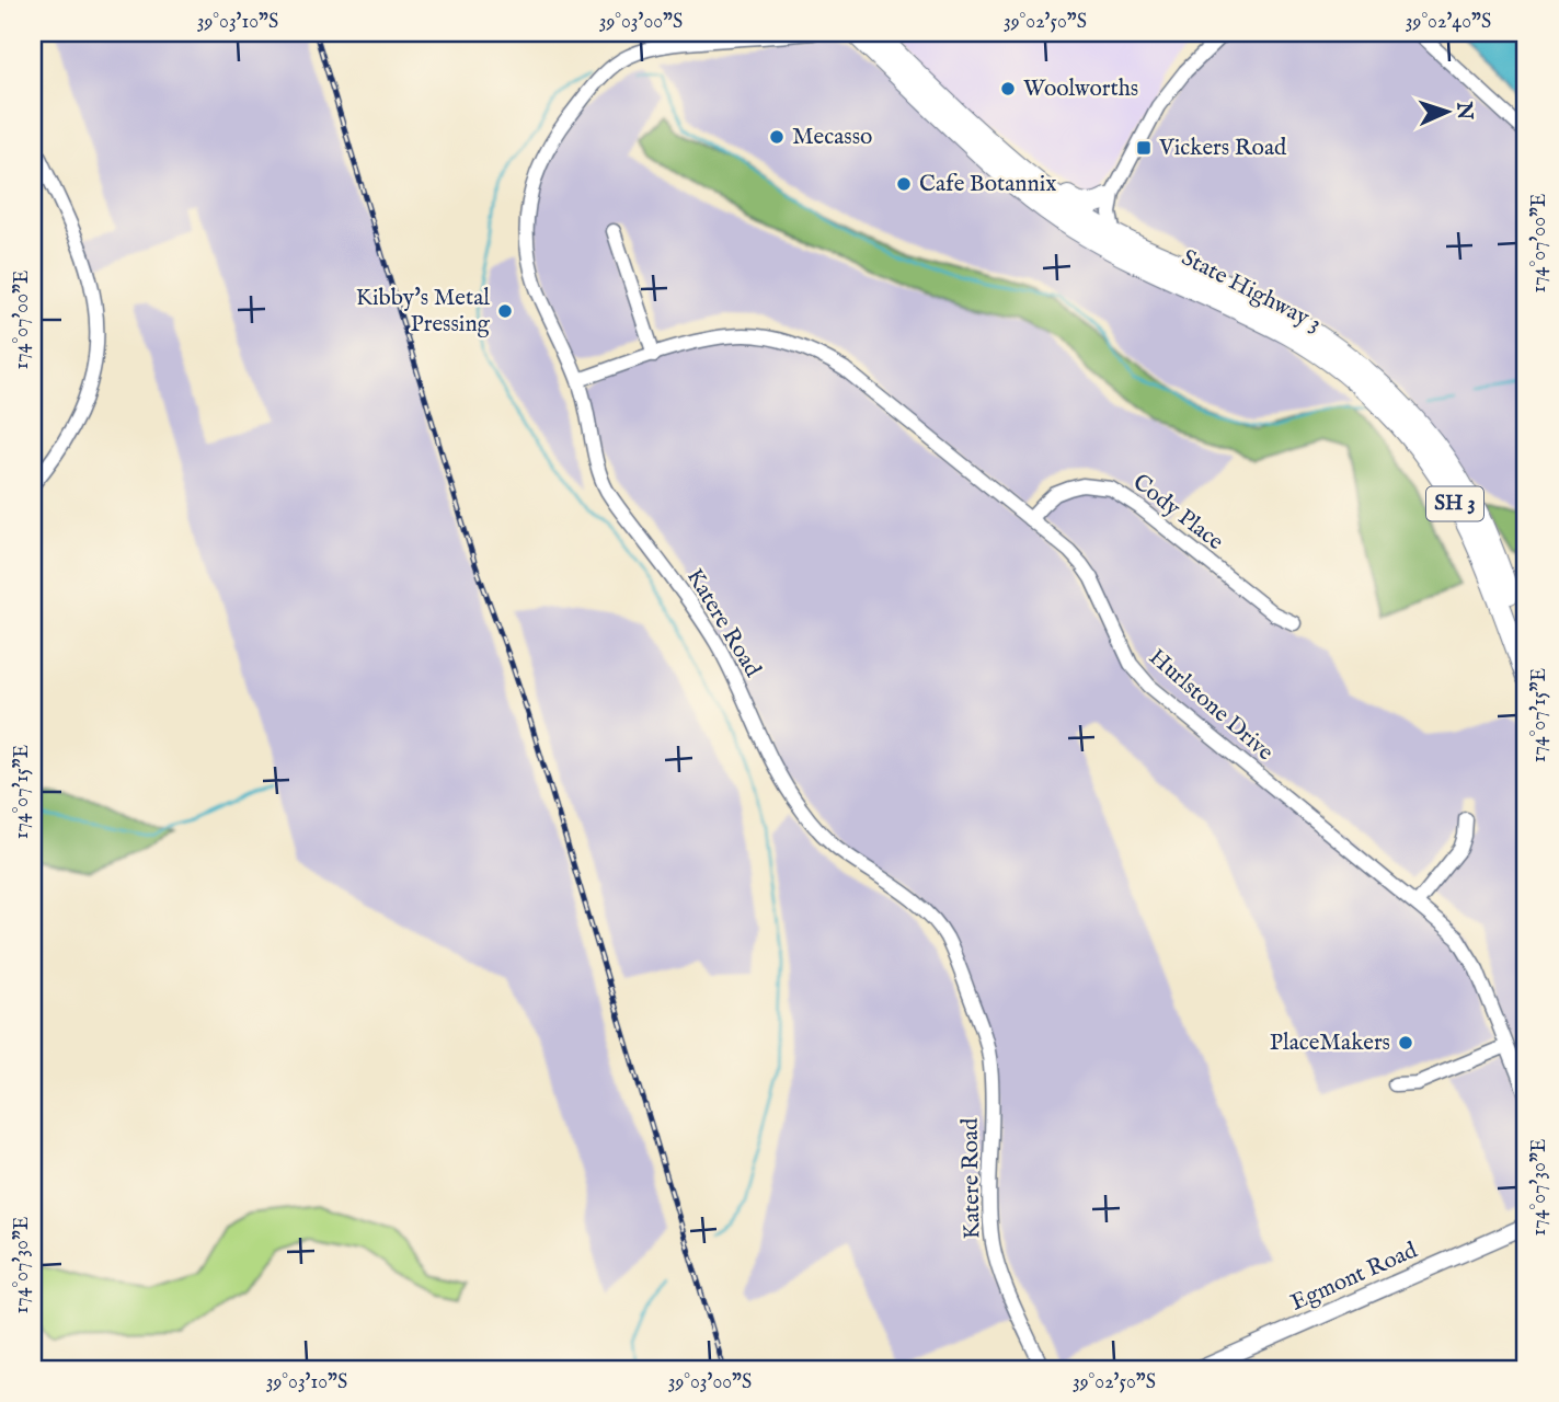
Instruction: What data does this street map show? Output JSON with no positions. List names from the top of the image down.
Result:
{
  "streets": {
    "highway": ["State Highway 3", "SH 3"],
    "main road": ["Egmont Road"],
    "street": ["Cody Place", "Katere Road", "Hurlstone Drive"]
  },
  "crossings": [
    ["Cody Place", "Hurlstone Drive"],
    ["Katere Road", "Hurlstone Drive"]
  ],
  "places": {
    "other": [
      "Woolworths",
      "Mecasso",
      "Cafe Botannix",
      "Kibby's Metal Pressing",
      "PlaceMakers"
    ],
    "transit": ["Vickers Road"]
  },
  "north": "right",
  "coordinates": [
    "39°03'10\"S",
    "39°03'00\"S",
    "39°02'50\"S",
    "39°02'40\"S",
    "174°07'00\"E",
    "174°07'15\"E",
    "174°07'30\"E"
  ]
}
